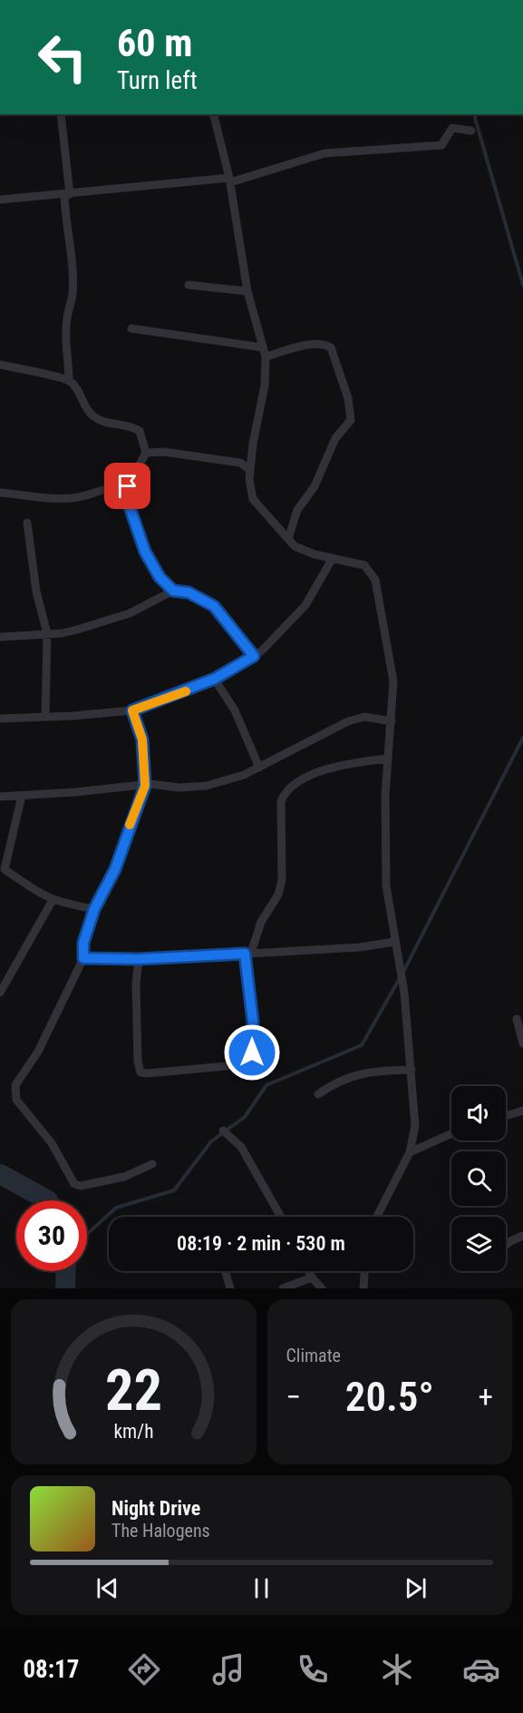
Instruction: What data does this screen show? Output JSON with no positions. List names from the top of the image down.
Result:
{
  "page": {
    "turn": ["60 m", "Turn left"],
    "limit": "30",
    "trip": "08:19 · 2 min · 530 m",
    "tile": "Climate",
    "heat": ["−", "20.5°", "+"],
    "song": ["Night Drive", "The Halogens"],
    "tabs": "08:17",
    "gauge": ["22", "km/h"]
  }
}
